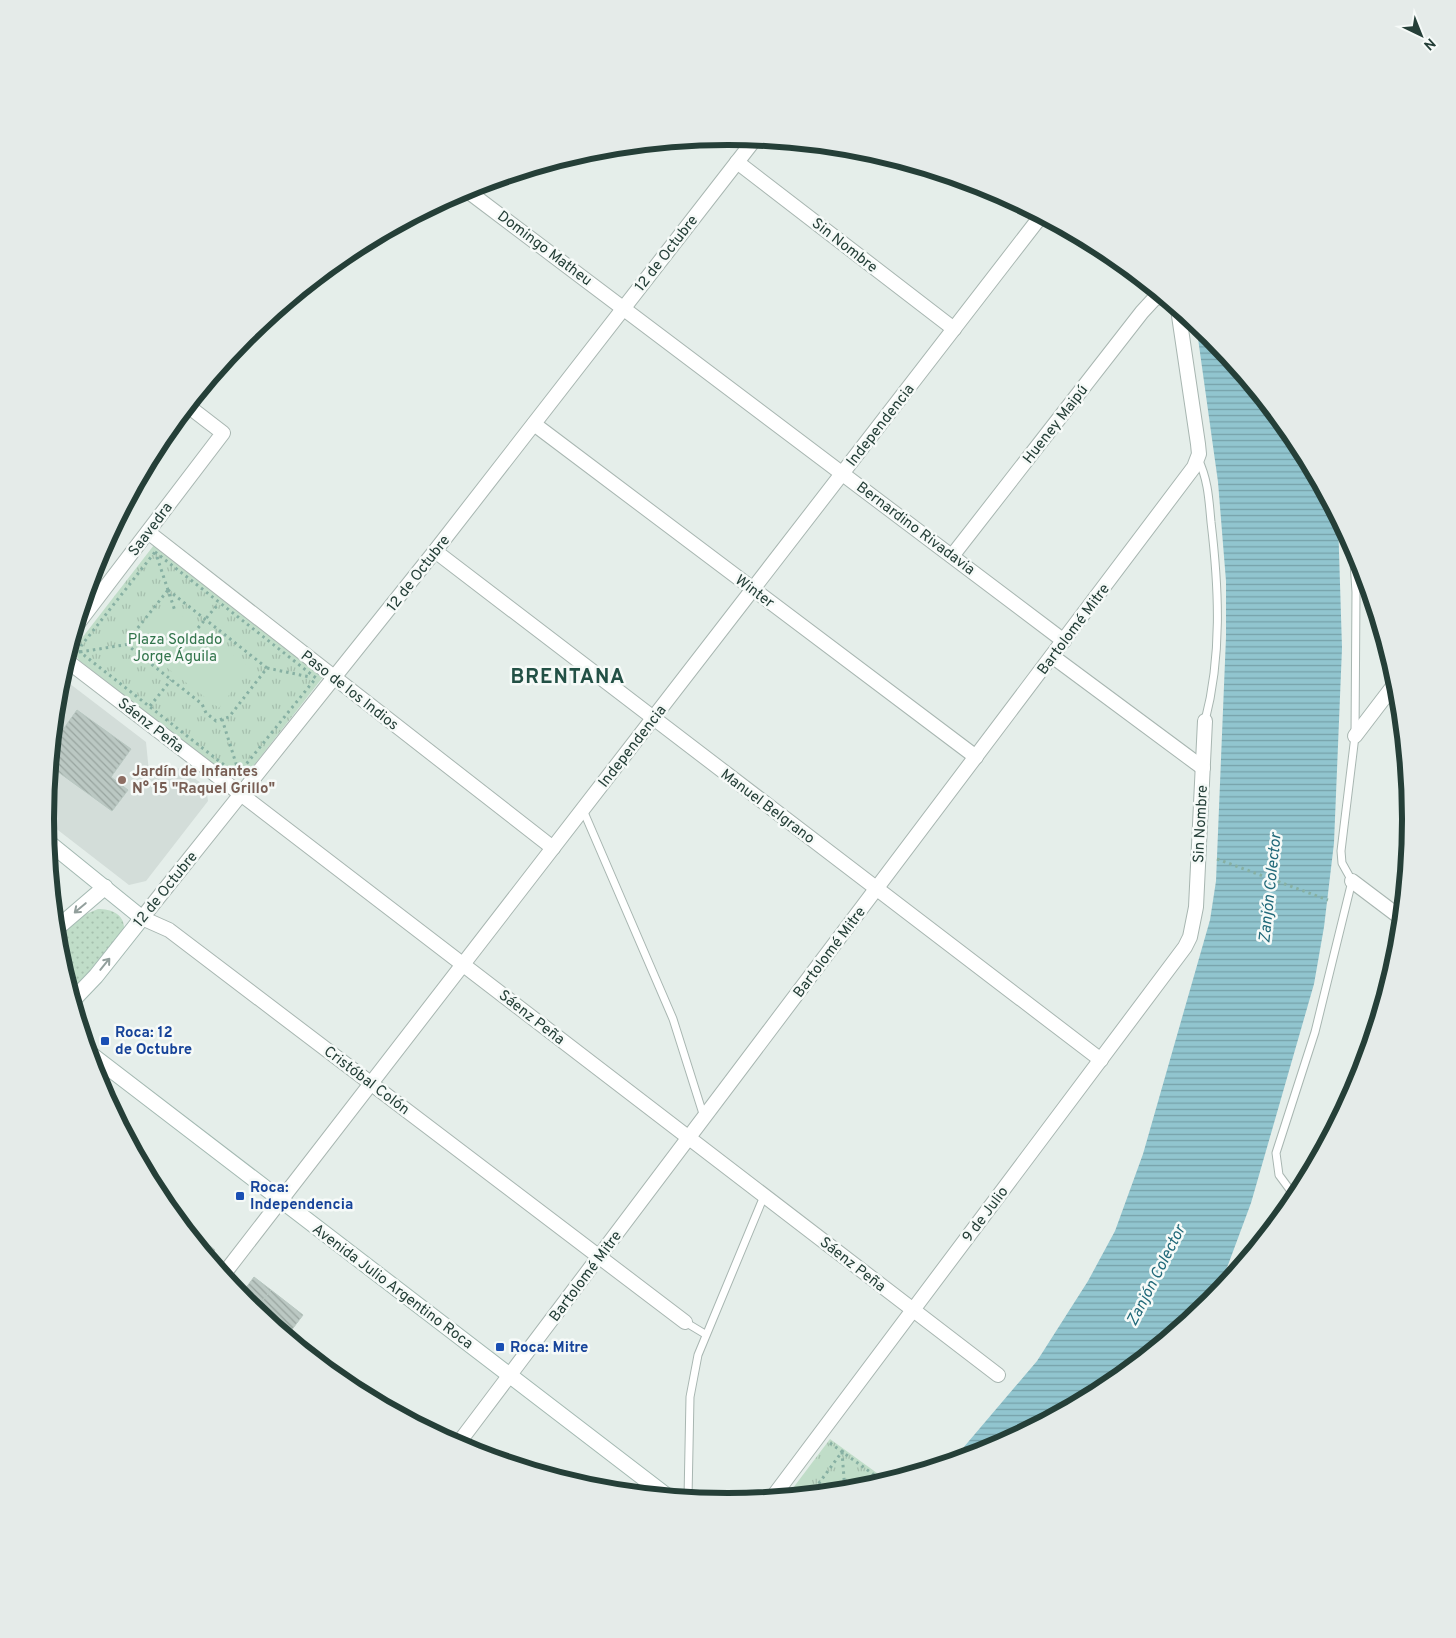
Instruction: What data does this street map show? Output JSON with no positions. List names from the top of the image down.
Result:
{
  "streets": {
    "main road": ["12 de Octubre", "Cristóbal Colón", "Avenida Julio Argentino Roca"],
    "street": [
      "Sin Nombre",
      "Domingo Matheu",
      "Hueney Maipú",
      "Independencia",
      "Bernardino Rivadavia",
      "Saavedra",
      "Winter",
      "Bartolomé Mitre",
      "Paso de los Indios",
      "Sáenz Peña",
      "Manuel Belgrano",
      "9 de Julio"
    ]
  },
  "crossings": [
    ["Sin Nombre", "12 de Octubre"],
    ["Sin Nombre", "Independencia"],
    ["Sin Nombre", "9 de Julio"],
    ["Domingo Matheu", "12 de Octubre"],
    ["Domingo Matheu", "Bernardino Rivadavia"],
    ["12 de Octubre", "Bernardino Rivadavia"],
    ["12 de Octubre", "Winter"],
    ["12 de Octubre", "Paso de los Indios"],
    ["12 de Octubre", "Sáenz Peña"],
    ["12 de Octubre", "Manuel Belgrano"],
    ["12 de Octubre", "Cristóbal Colón"],
    ["Hueney Maipú", "Bernardino Rivadavia"],
    ["Independencia", "Bernardino Rivadavia"],
    ["Independencia", "Winter"],
    ["Independencia", "Paso de los Indios"],
    ["Independencia", "Sáenz Peña"],
    ["Independencia", "Manuel Belgrano"],
    ["Independencia", "Cristóbal Colón"],
    ["Independencia", "Avenida Julio Argentino Roca"],
    ["Bernardino Rivadavia", "Bartolomé Mitre"],
    ["Saavedra", "Paso de los Indios"],
    ["Winter", "Bartolomé Mitre"],
    ["Bartolomé Mitre", "Sáenz Peña"],
    ["Bartolomé Mitre", "Manuel Belgrano"],
    ["Bartolomé Mitre", "Cristóbal Colón"],
    ["Bartolomé Mitre", "Avenida Julio Argentino Roca"],
    ["Sáenz Peña", "9 de Julio"],
    ["Manuel Belgrano", "9 de Julio"]
  ],
  "districts": ["BRENTANA"],
  "water": ["Zanjón Colector"],
  "parks": ["Plaza Soldado Jorge Águila"],
  "places": {
    "other": ["Jardín de Infantes N° 15 \"Raquel Grillo\""],
    "transit": ["Roca: 12 de Octubre", "Roca: Independencia", "Roca: Mitre"]
  },
  "north": "bottom right"
}
